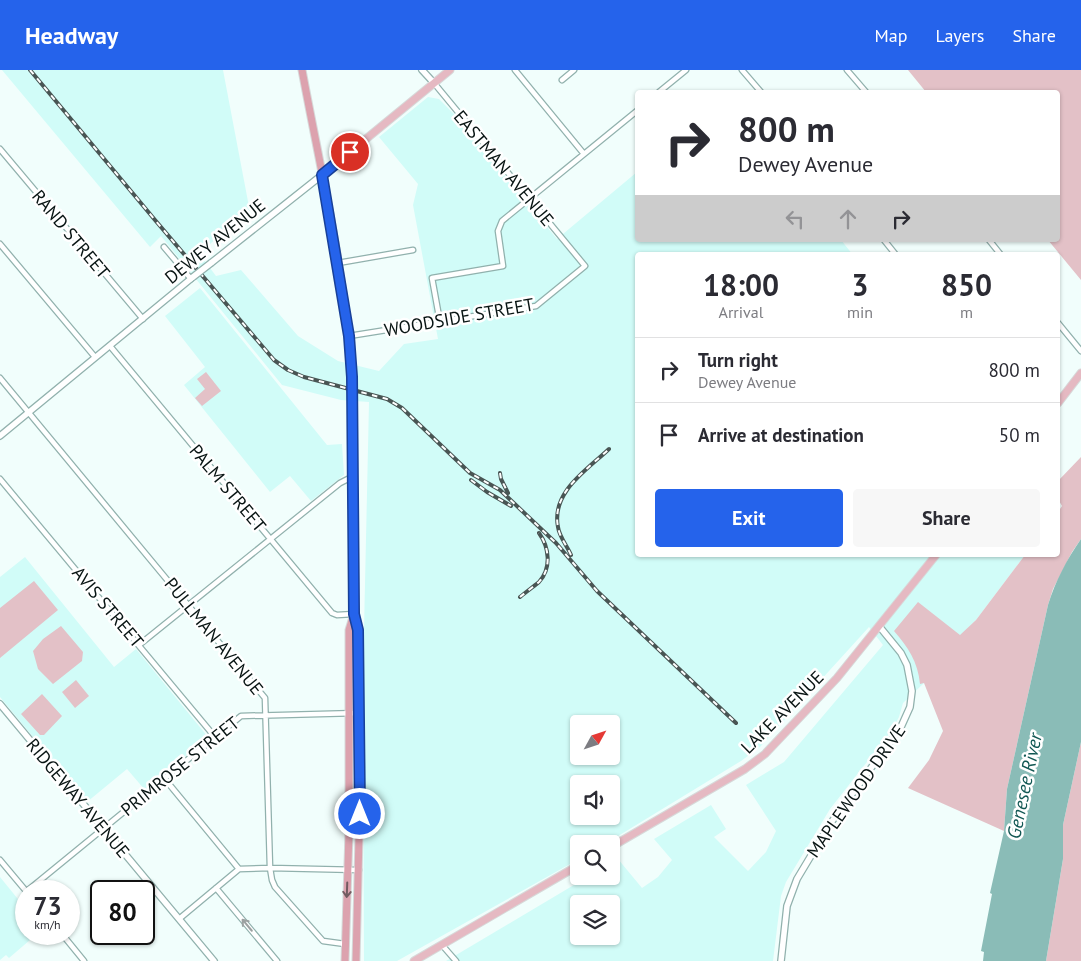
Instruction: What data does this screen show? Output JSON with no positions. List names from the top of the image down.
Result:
{
  "streets": {
    "main road": ["DEWEY AVENUE", "LAKE AVENUE"],
    "street": [
      "EASTMAN AVENUE",
      "RAND STREET",
      "WOODSIDE STREET",
      "PALM STREET",
      "AVIS STREET",
      "PULLMAN AVENUE",
      "PRIMROSE STREET",
      "MAPLEWOOD DRIVE",
      "RIDGEWAY AVENUE"
    ]
  },
  "crossings": [
    ["EASTMAN AVENUE", "DEWEY AVENUE"],
    ["EASTMAN AVENUE", "WOODSIDE STREET"],
    ["RAND STREET", "DEWEY AVENUE"],
    ["DEWEY AVENUE", "PALM STREET"],
    ["DEWEY AVENUE", "PULLMAN AVENUE"],
    ["AVIS STREET", "PRIMROSE STREET"],
    ["PULLMAN AVENUE", "PRIMROSE STREET"],
    ["LAKE AVENUE", "MAPLEWOOD DRIVE"],
    ["PRIMROSE STREET", "RIDGEWAY AVENUE"]
  ],
  "water": ["Genesee River"],
  "north": "top right",
  "page": {
    "header": "Headway",
    "nav": ["Map", "Layers", "Share"],
    "turn": ["800 m", "Dewey Avenue"],
    "eta": [
      "18:00",
      "Arrival",
      "3",
      "min",
      "850",
      "m"
    ],
    "list": [
      {
        "name": "Turn right",
        "note": "Dewey Avenue",
        "value": "800 m"
      },
      {
        "name": "Arrive at destination",
        "value": "50 m"
      }
    ],
    "buttons": ["Exit", "Share"],
    "speed": "73 km/h",
    "limit": "80"
  }
}
